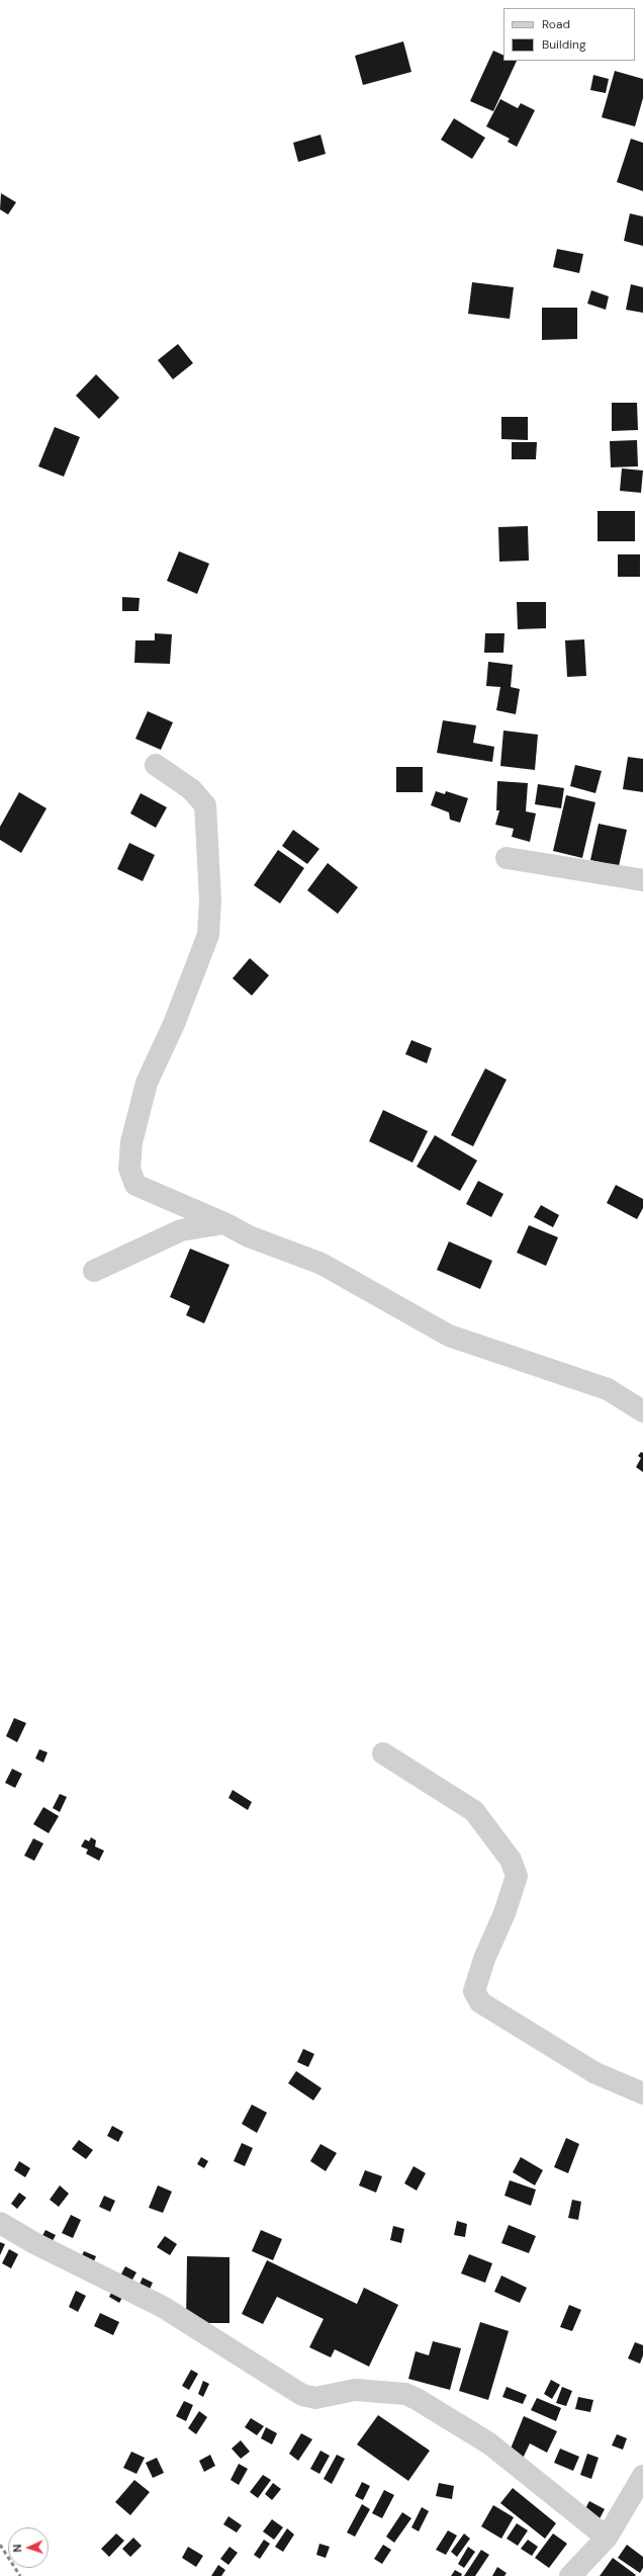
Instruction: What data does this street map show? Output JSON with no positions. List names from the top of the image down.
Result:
{
  "legend": ["Road", "Building"],
  "north": "left"
}
